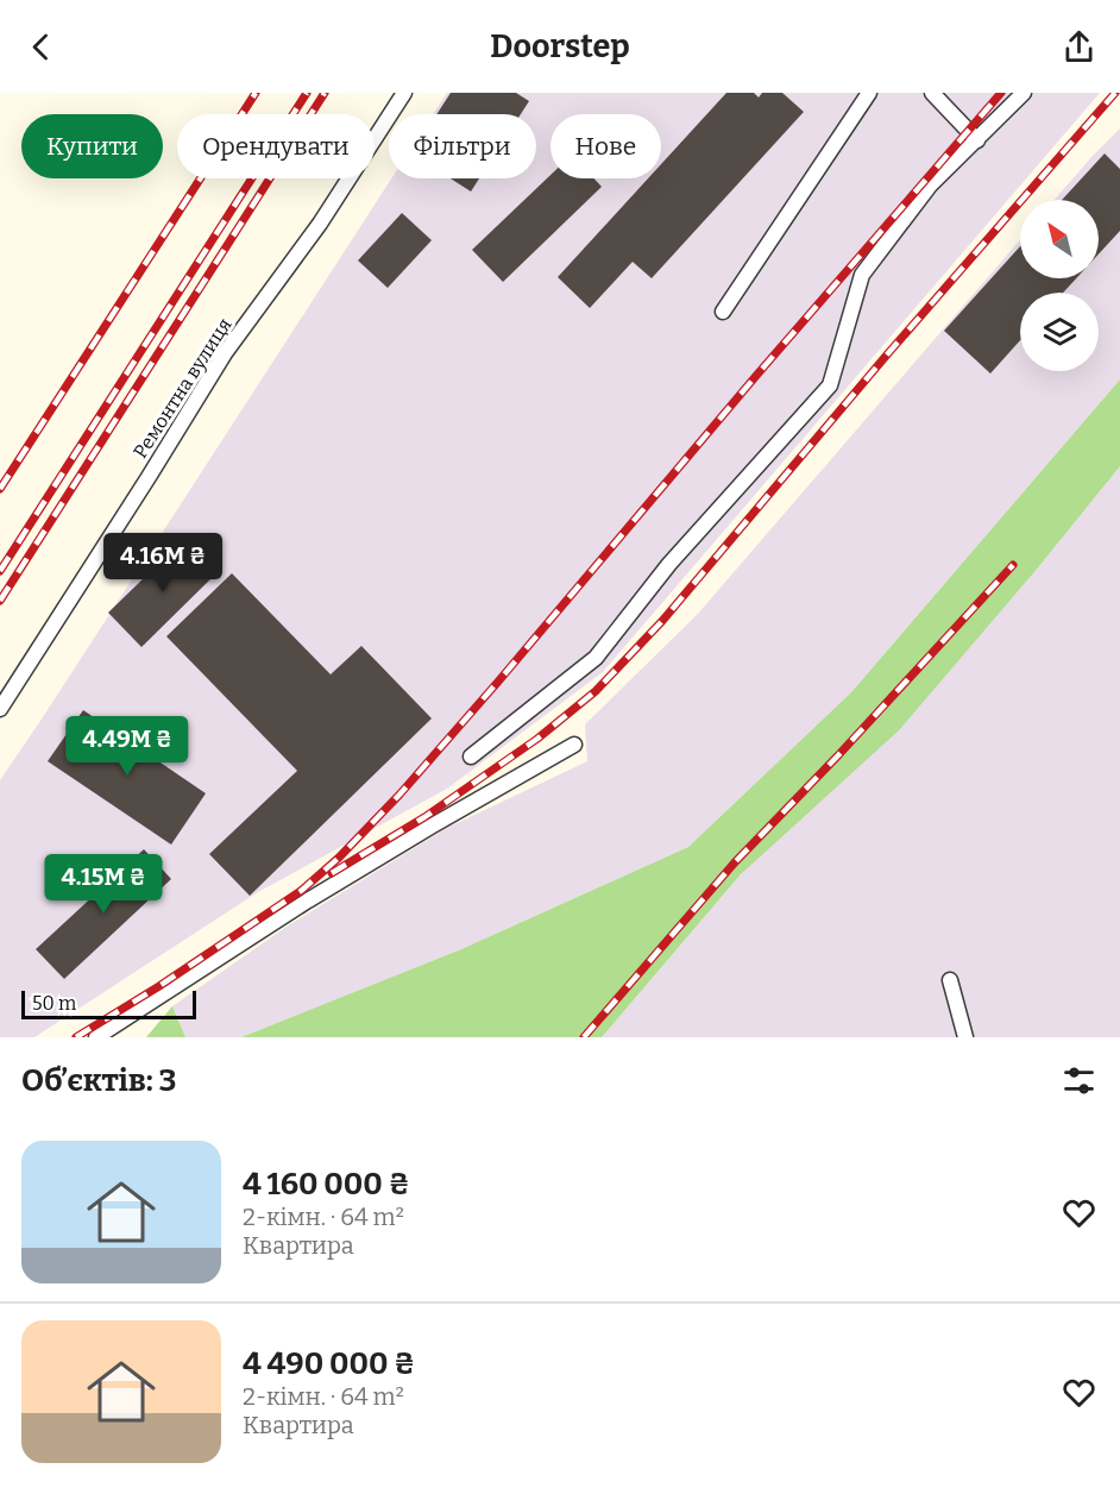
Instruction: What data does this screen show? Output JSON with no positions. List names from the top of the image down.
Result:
{
  "streets": {
    "lane": ["Ремонтна вулиця"]
  },
  "scale_bar": "50 m",
  "north": "top left",
  "page": {
    "header": "Doorstep",
    "chip": [
      "Купити",
      "Орендувати",
      "Фільтри",
      "Нове"
    ],
    "price": ["4.16M ₴", "4.49M ₴", "4.15M ₴"],
    "scale": "50 m",
    "heading": "Об’єктів: 3",
    "list": [
      {
        "name": "4 160 000 ₴",
        "note": "2-кімн. · 64 m² · Квартира"
      },
      {
        "name": "4 490 000 ₴",
        "note": "2-кімн. · 64 m² · Квартира"
      }
    ]
  }
}
